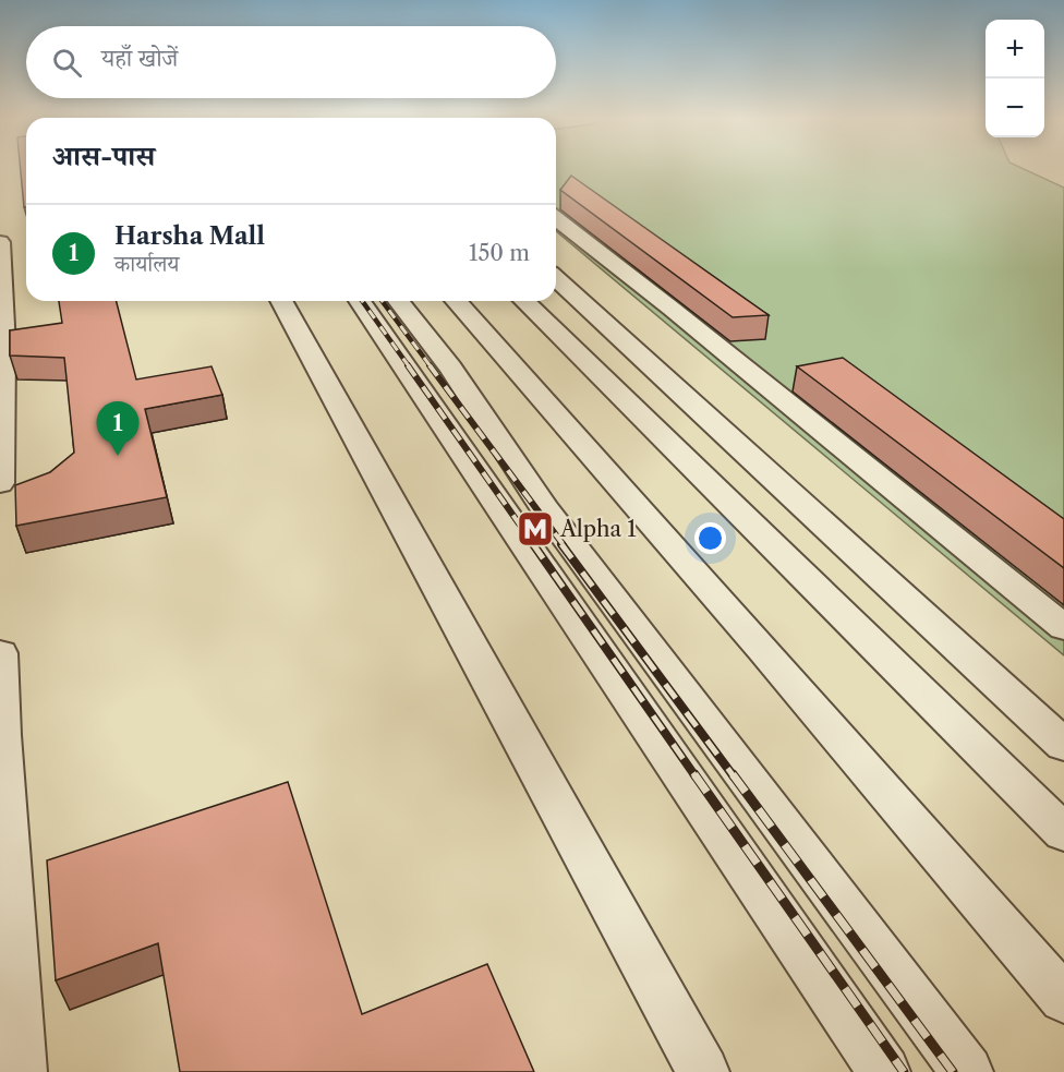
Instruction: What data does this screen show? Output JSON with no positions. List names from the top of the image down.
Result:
{
  "places": {
    "metro station": ["Alpha 1"]
  },
  "page": {
    "map_buttons": ["+", "−"],
    "search": "यहाँ खोजें",
    "heading": "आस-पास",
    "list": [
      {
        "mark": "1",
        "name": "Harsha Mall",
        "note": "कार्यालय",
        "value": "150 m"
      }
    ],
    "pins": "1"
  }
}
